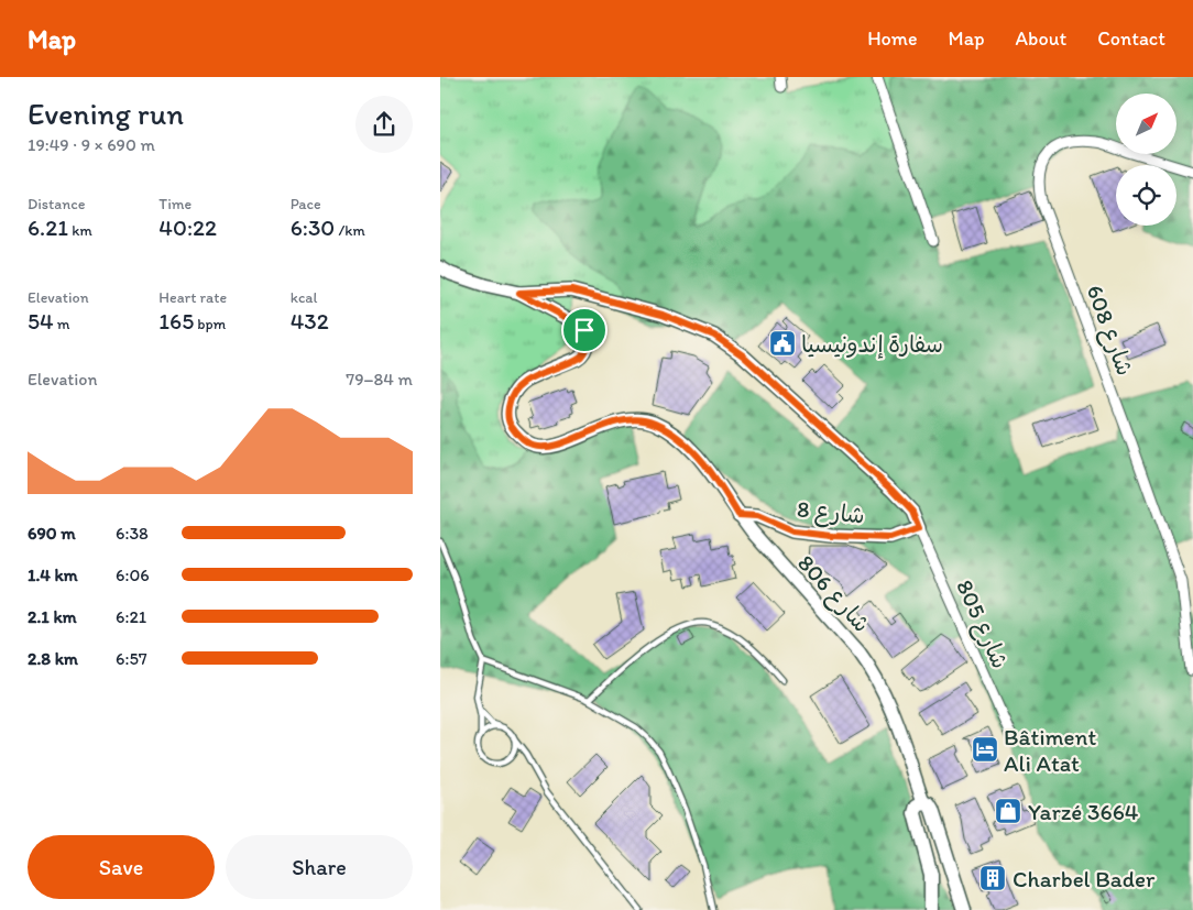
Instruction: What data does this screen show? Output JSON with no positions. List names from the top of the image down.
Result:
{
  "streets": {
    "street": [
      "شارع 608",
      "شارع 8",
      "شارع 806",
      "شارع 805"
    ]
  },
  "crossings": [
    ["شارع 8", "شارع 806"],
    ["شارع 8", "شارع 805"]
  ],
  "places": {
    "public building": ["سفارة إندونيسيا"],
    "hotel": ["Bâtiment Ali Atat"],
    "shop": ["Yarzé 3664"],
    "building": ["Charbel Bader"]
  },
  "north": "top right",
  "page": {
    "header": "Map",
    "nav": [
      "Home",
      "Map",
      "About",
      "Contact"
    ],
    "heading": ["Evening run", "19:49 · 9 × 690 m"],
    "stats": [
      ["Distance", "6.21 km"],
      ["Time", "40:22"],
      ["Pace", "6:30 /km"],
      ["Elevation", "54 m"],
      ["Heart rate", "165 bpm"],
      ["kcal", "432"]
    ],
    "chart": ["Elevation", "79–84 m"],
    "list": [
      {
        "name": "690 m",
        "note": "6:38"
      },
      {
        "name": "1.4 km",
        "note": "6:06"
      },
      {
        "name": "2.1 km",
        "note": "6:21"
      },
      {
        "name": "2.8 km",
        "note": "6:57"
      }
    ],
    "buttons": ["Save", "Share"]
  }
}
